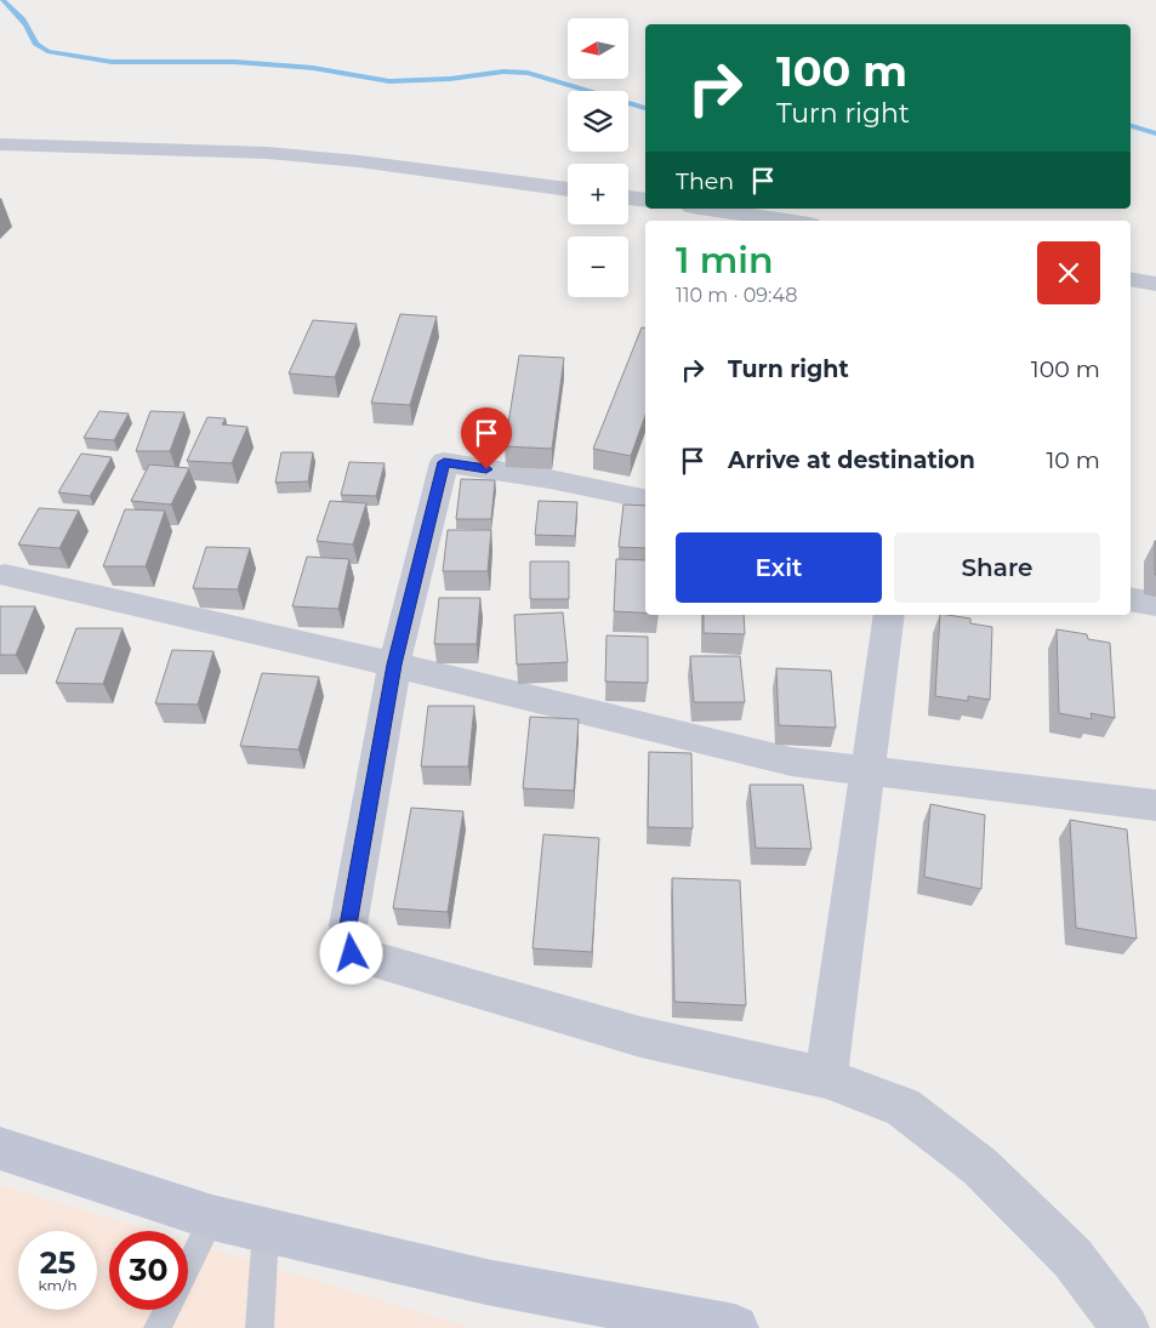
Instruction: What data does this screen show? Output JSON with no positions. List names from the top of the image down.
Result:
{
  "north": "left",
  "page": {
    "map_buttons": ["+", "−"],
    "turn": ["100 m", "Turn right"],
    "then": "Then",
    "heading": ["1 min", "110 m · 09:48"],
    "list": [
      {
        "name": "Turn right",
        "value": "100 m"
      },
      {
        "name": "Arrive at destination",
        "value": "10 m"
      }
    ],
    "buttons": ["Exit", "Share"],
    "speed": "25 km/h",
    "limit": "30"
  }
}
